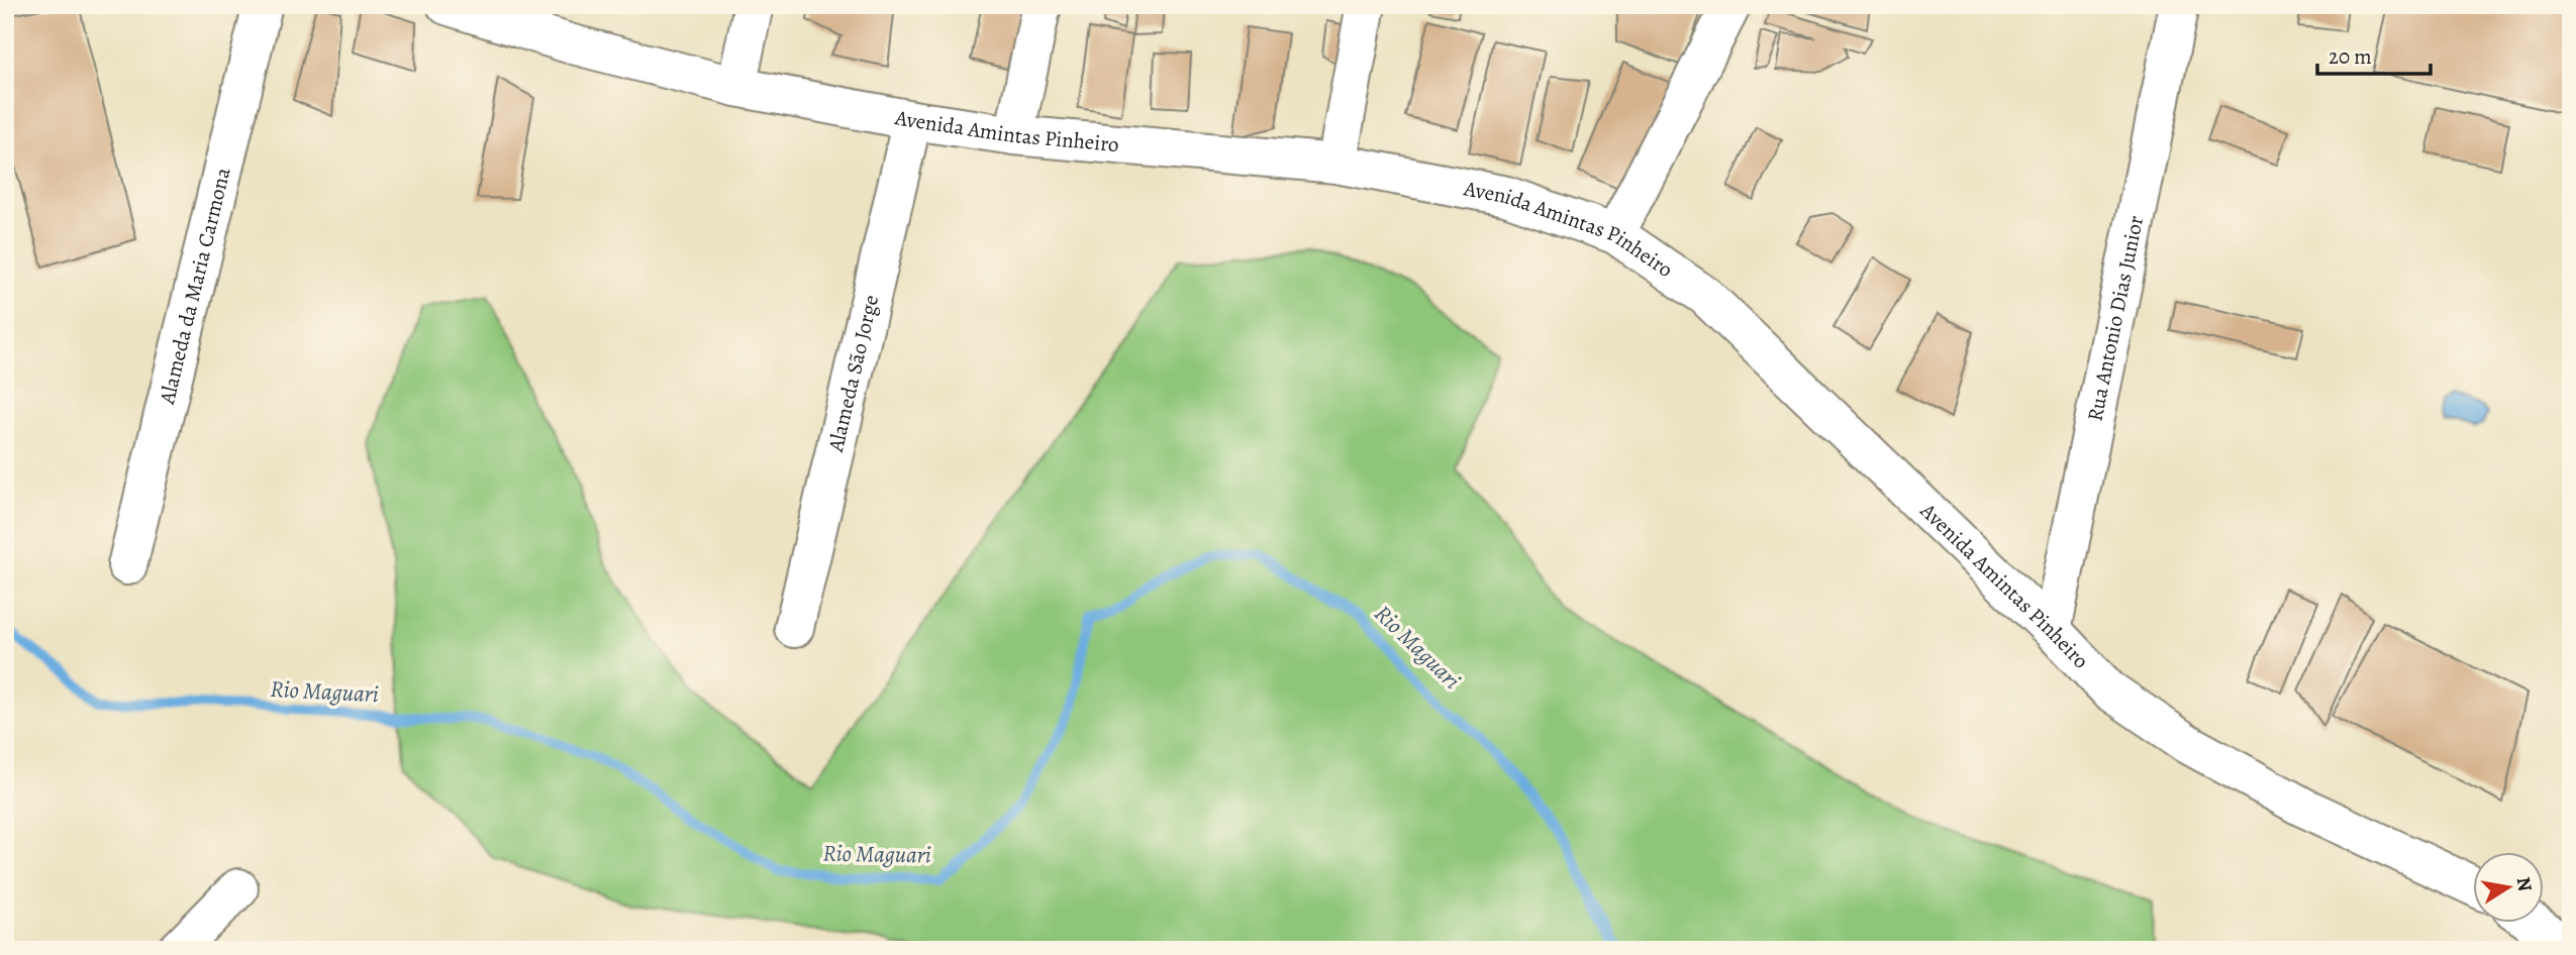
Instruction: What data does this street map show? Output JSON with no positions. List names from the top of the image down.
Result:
{
  "streets": {
    "street": [
      "Avenida Amintas Pinheiro",
      "Alameda da Maria Carmona",
      "Rua Antonio Dias Junior",
      "Alameda São Jorge"
    ]
  },
  "crossings": [
    ["Avenida Amintas Pinheiro", "Rua Antonio Dias Junior"],
    ["Avenida Amintas Pinheiro", "Alameda São Jorge"]
  ],
  "water": ["Rio Maguari"],
  "scale_bar": "20 m",
  "north": "right"
}
